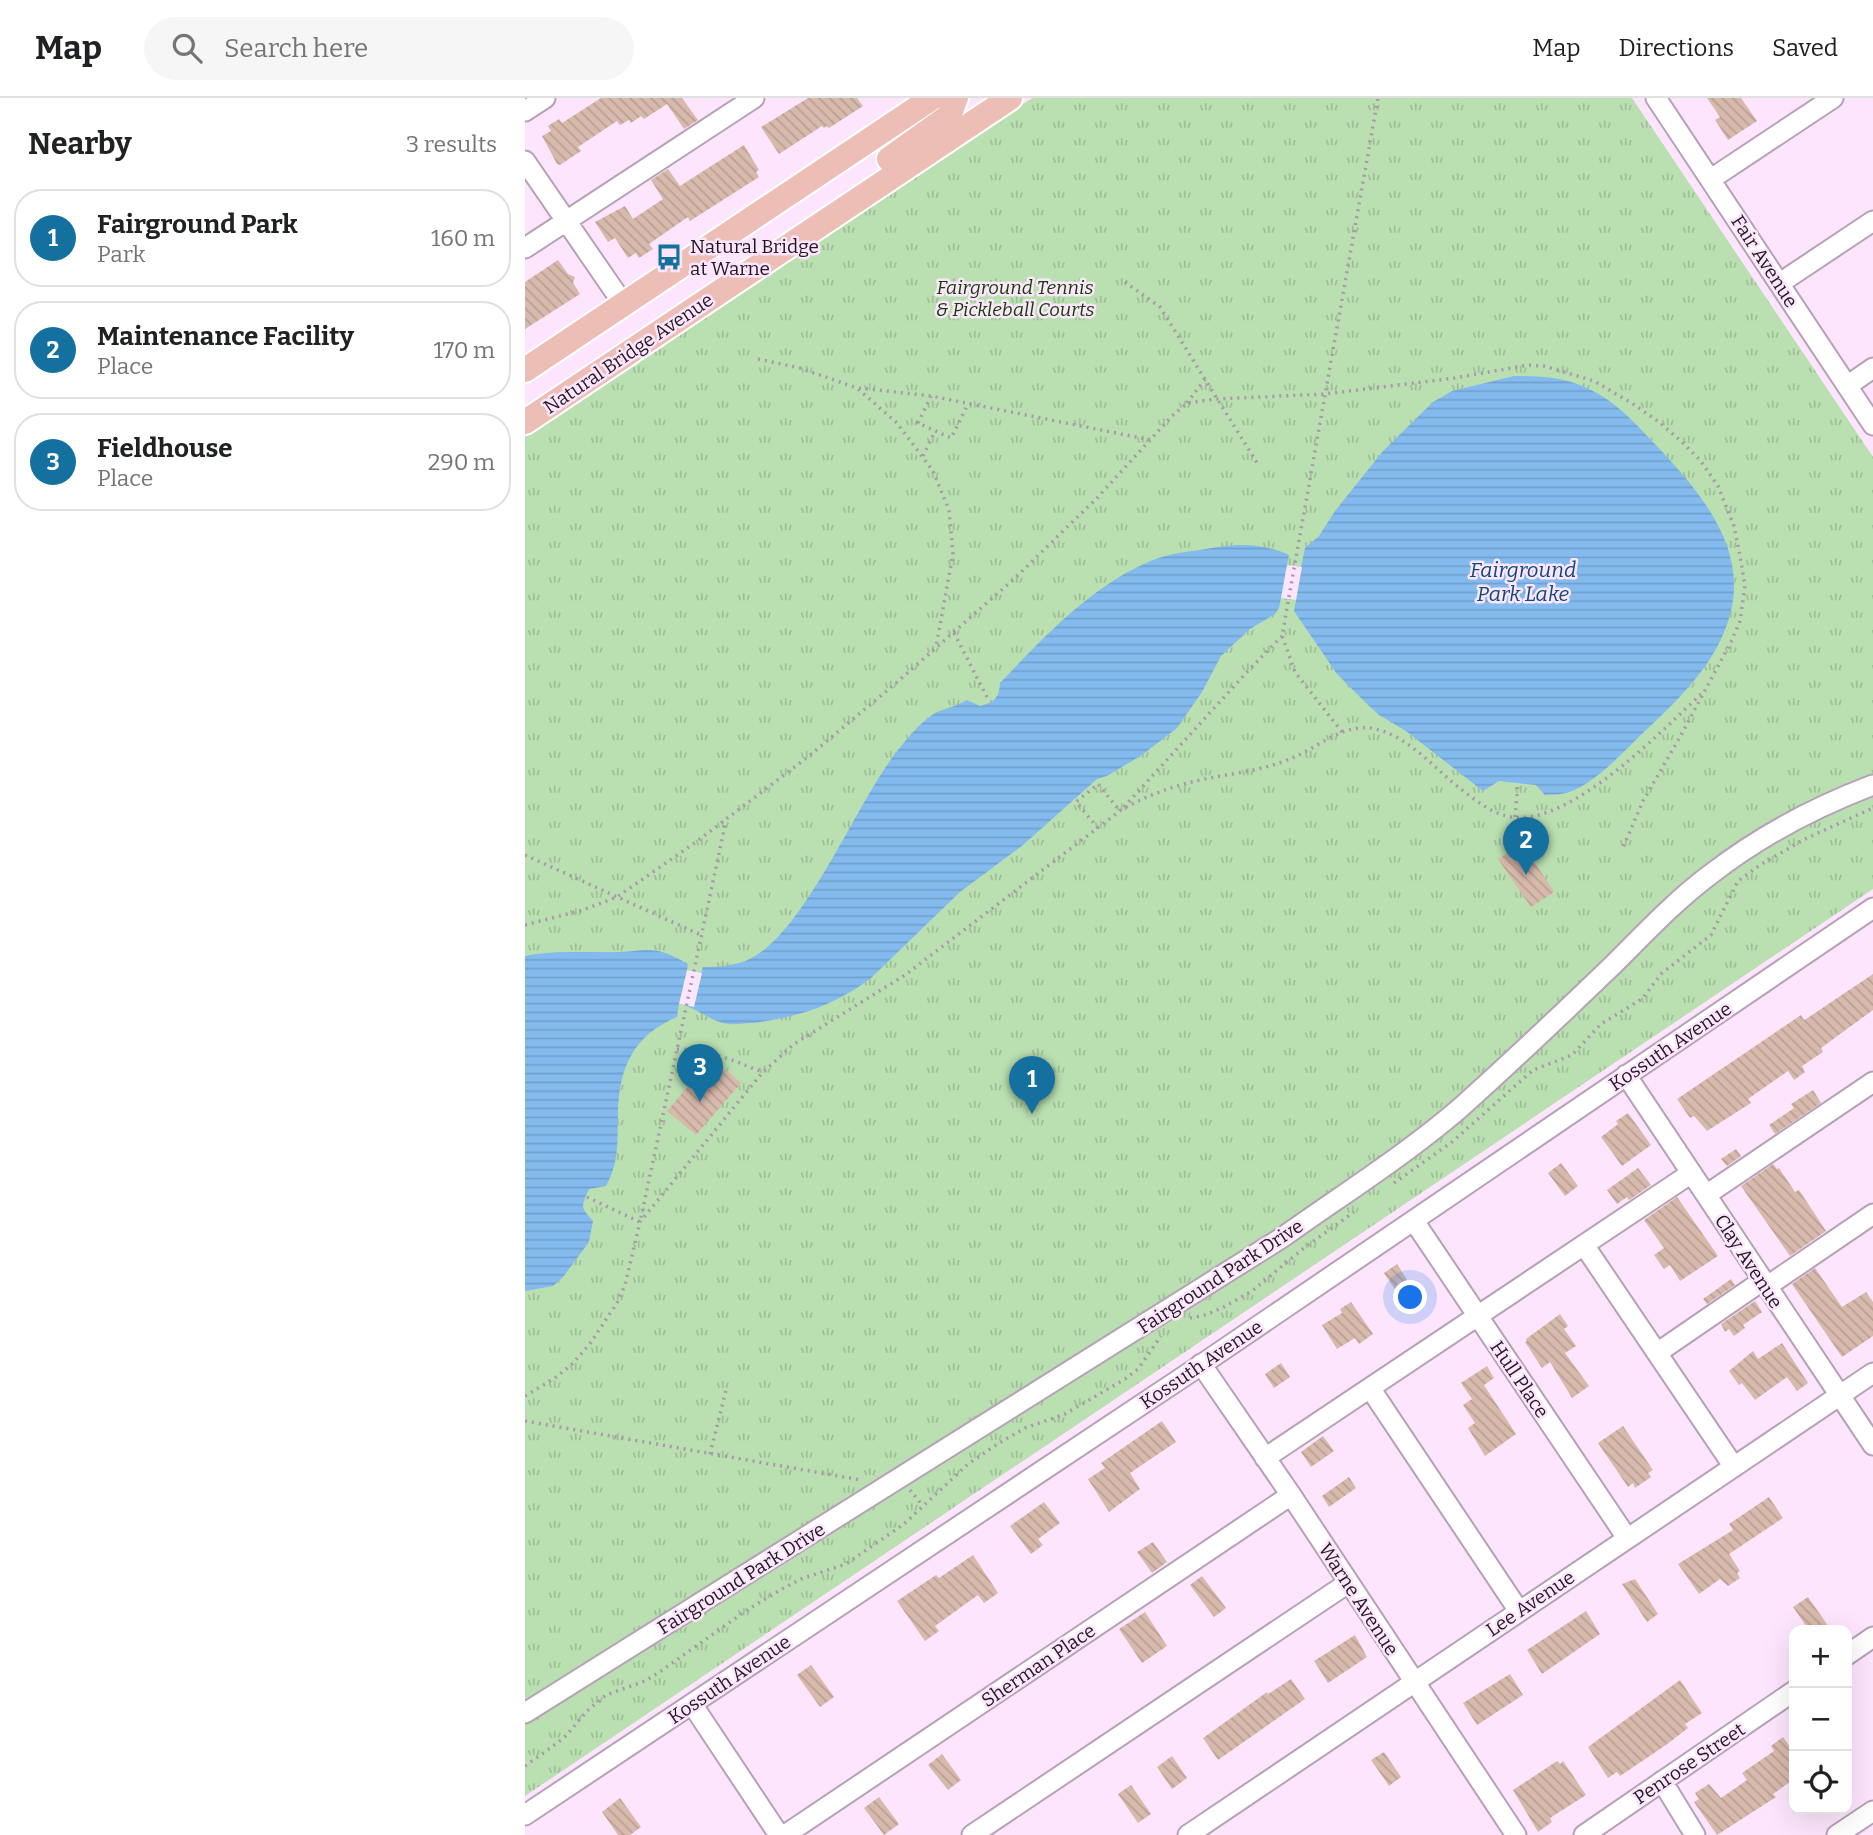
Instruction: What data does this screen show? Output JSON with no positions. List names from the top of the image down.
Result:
{
  "streets": {
    "main road": ["Natural Bridge Avenue"],
    "street": [
      "Fair Avenue",
      "Kossuth Avenue",
      "Clay Avenue",
      "Fairground Park Drive",
      "Hull Place",
      "Warne Avenue",
      "Lee Avenue",
      "Sherman Place",
      "Penrose Street"
    ]
  },
  "crossings": [
    ["Kossuth Avenue", "Clay Avenue"],
    ["Kossuth Avenue", "Hull Place"],
    ["Kossuth Avenue", "Warne Avenue"],
    ["Clay Avenue", "Lee Avenue"],
    ["Hull Place", "Lee Avenue"],
    ["Warne Avenue", "Lee Avenue"],
    ["Warne Avenue", "Sherman Place"]
  ],
  "water": ["Fairground Park Lake"],
  "parks": ["Fairground Tennis & Pickleball Courts"],
  "places": {
    "bus stop": ["Natural Bridge at Warne"]
  },
  "page": {
    "header": "Map",
    "search": "Search here",
    "nav": ["Map", "Directions", "Saved"],
    "heading": ["Nearby", "3 results"],
    "list": [
      {
        "mark": "1",
        "name": "Fairground Park",
        "note": "Park",
        "value": "160 m"
      },
      {
        "mark": "2",
        "name": "Maintenance Facility",
        "note": "Place",
        "value": "170 m"
      },
      {
        "mark": "3",
        "name": "Fieldhouse",
        "note": "Place",
        "value": "290 m"
      }
    ],
    "pins": ["2", "3", "1"],
    "map_buttons": ["+", "−"]
  }
}
